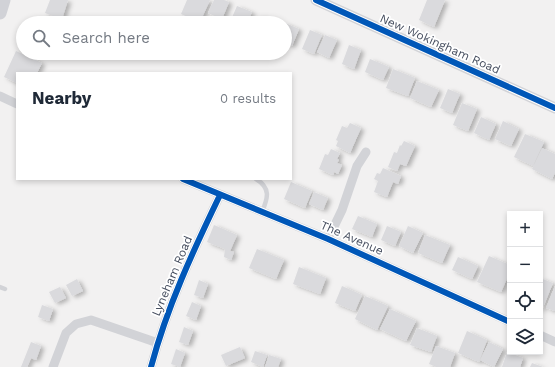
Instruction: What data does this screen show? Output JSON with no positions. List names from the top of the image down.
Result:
{
  "streets": {
    "street": ["New Wokingham Road", "The Avenue", "Lyneham Road"]
  },
  "crossings": [
    ["The Avenue", "Lyneham Road"]
  ],
  "page": {
    "search": "Search here",
    "heading": ["Nearby", "0 results"],
    "map_buttons": ["+", "−"]
  }
}
